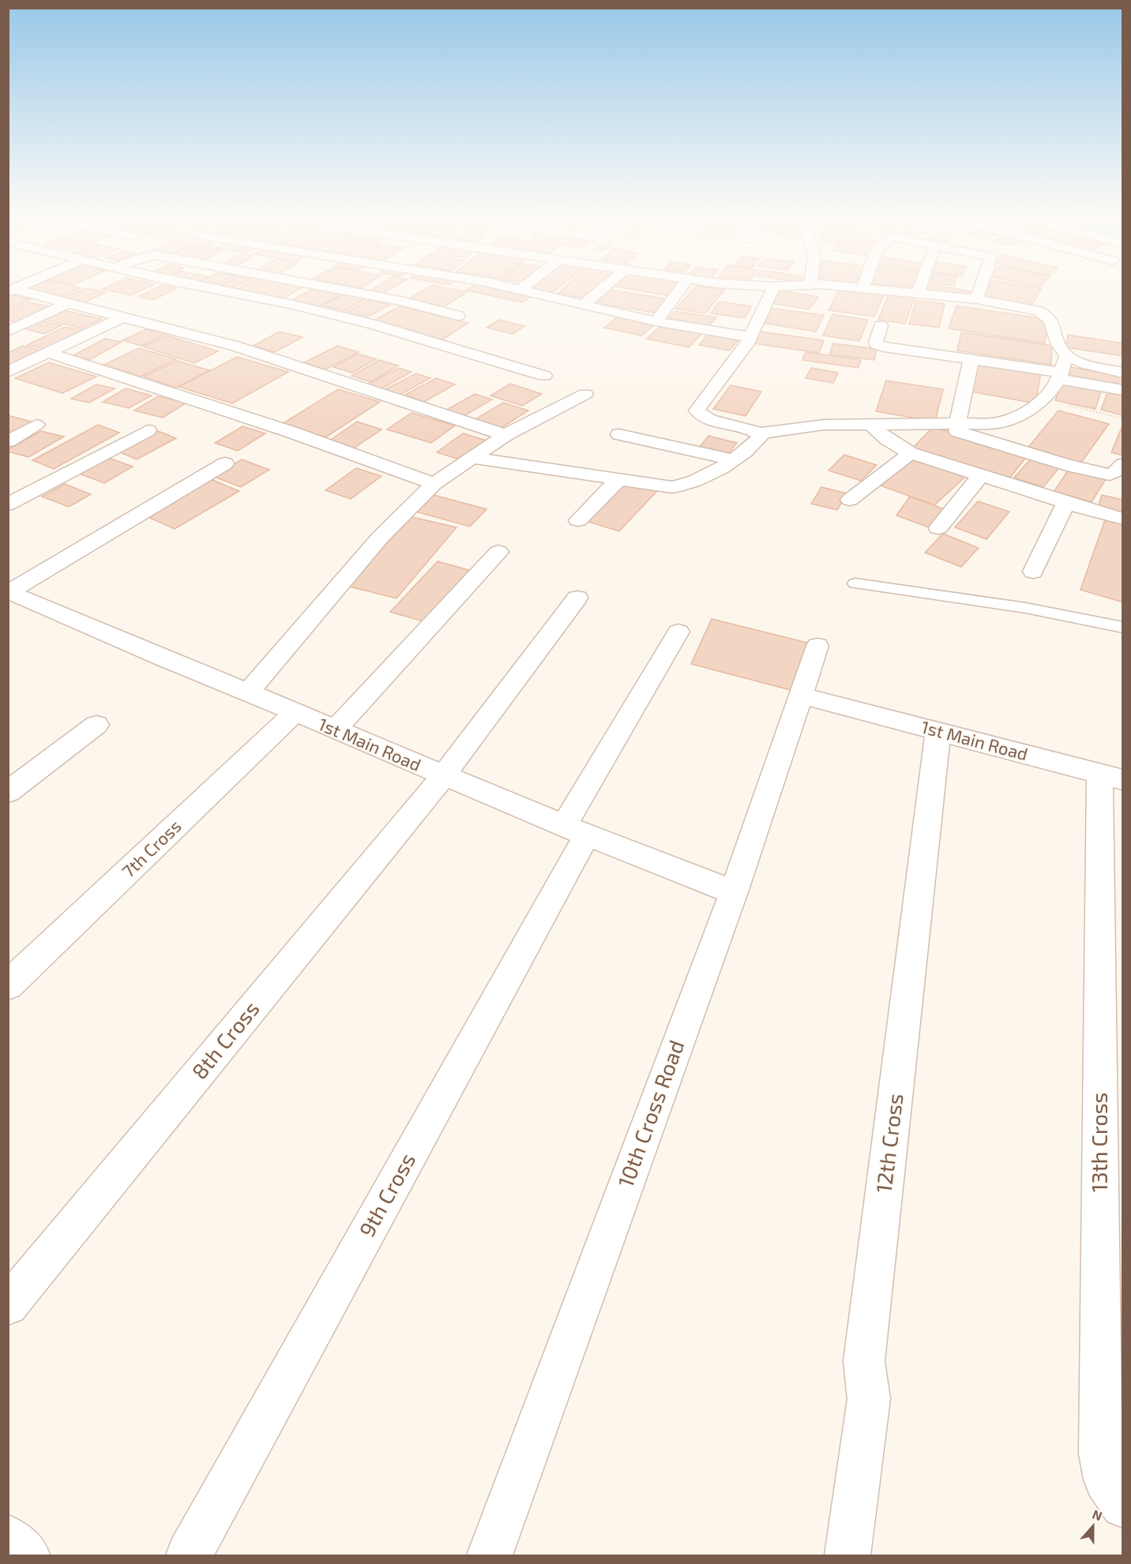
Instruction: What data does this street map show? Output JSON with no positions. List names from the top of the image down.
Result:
{
  "streets": {
    "street": [
      "1st Main Road",
      "7th Cross",
      "8th Cross",
      "10th Cross Road",
      "13th Cross",
      "12th Cross",
      "9th Cross"
    ]
  },
  "crossings": [
    ["1st Main Road", "7th Cross"],
    ["1st Main Road", "8th Cross"],
    ["1st Main Road", "10th Cross Road"],
    ["1st Main Road", "13th Cross"],
    ["1st Main Road", "12th Cross"],
    ["1st Main Road", "9th Cross"]
  ],
  "north": "top"
}
